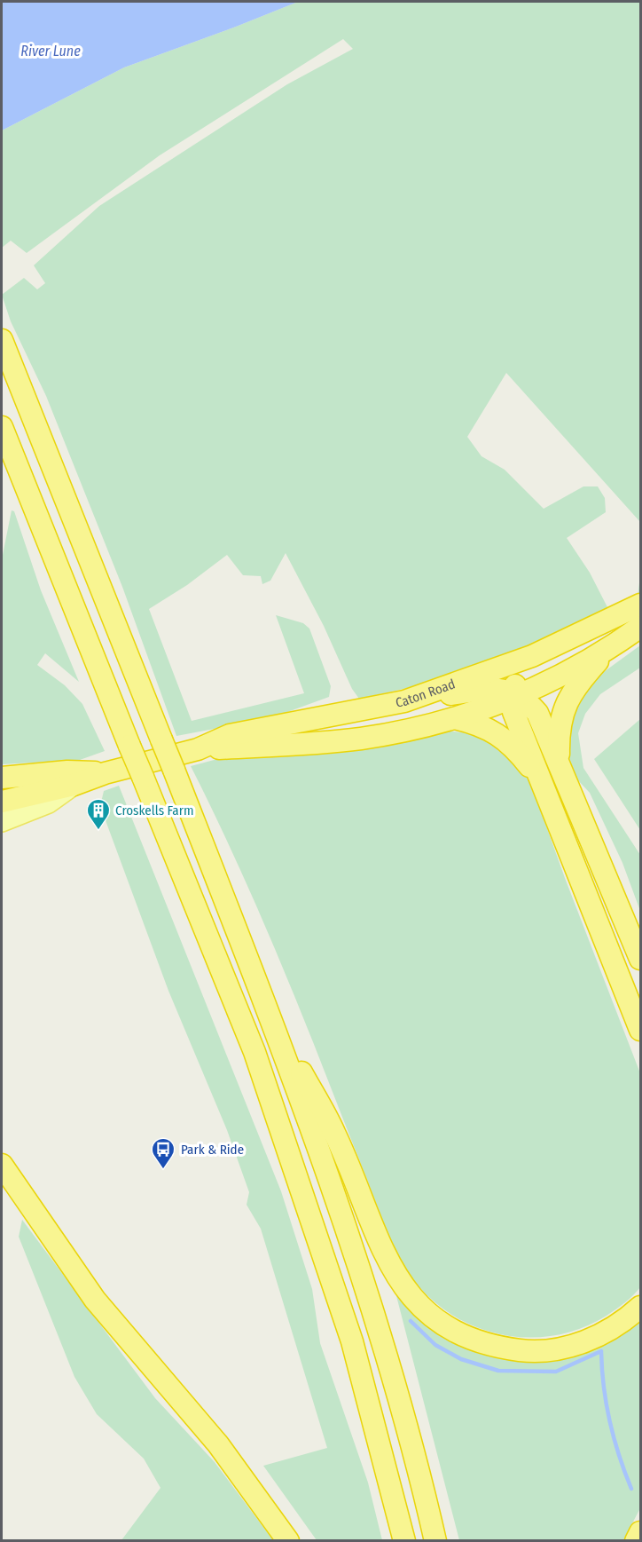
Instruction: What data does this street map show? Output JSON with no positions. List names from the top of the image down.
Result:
{
  "streets": {
    "highway": ["Caton Road"]
  },
  "water": ["River Lune"],
  "places": {
    "building": ["Croskells Farm"],
    "bus stop": ["Park & Ride"]
  }
}
